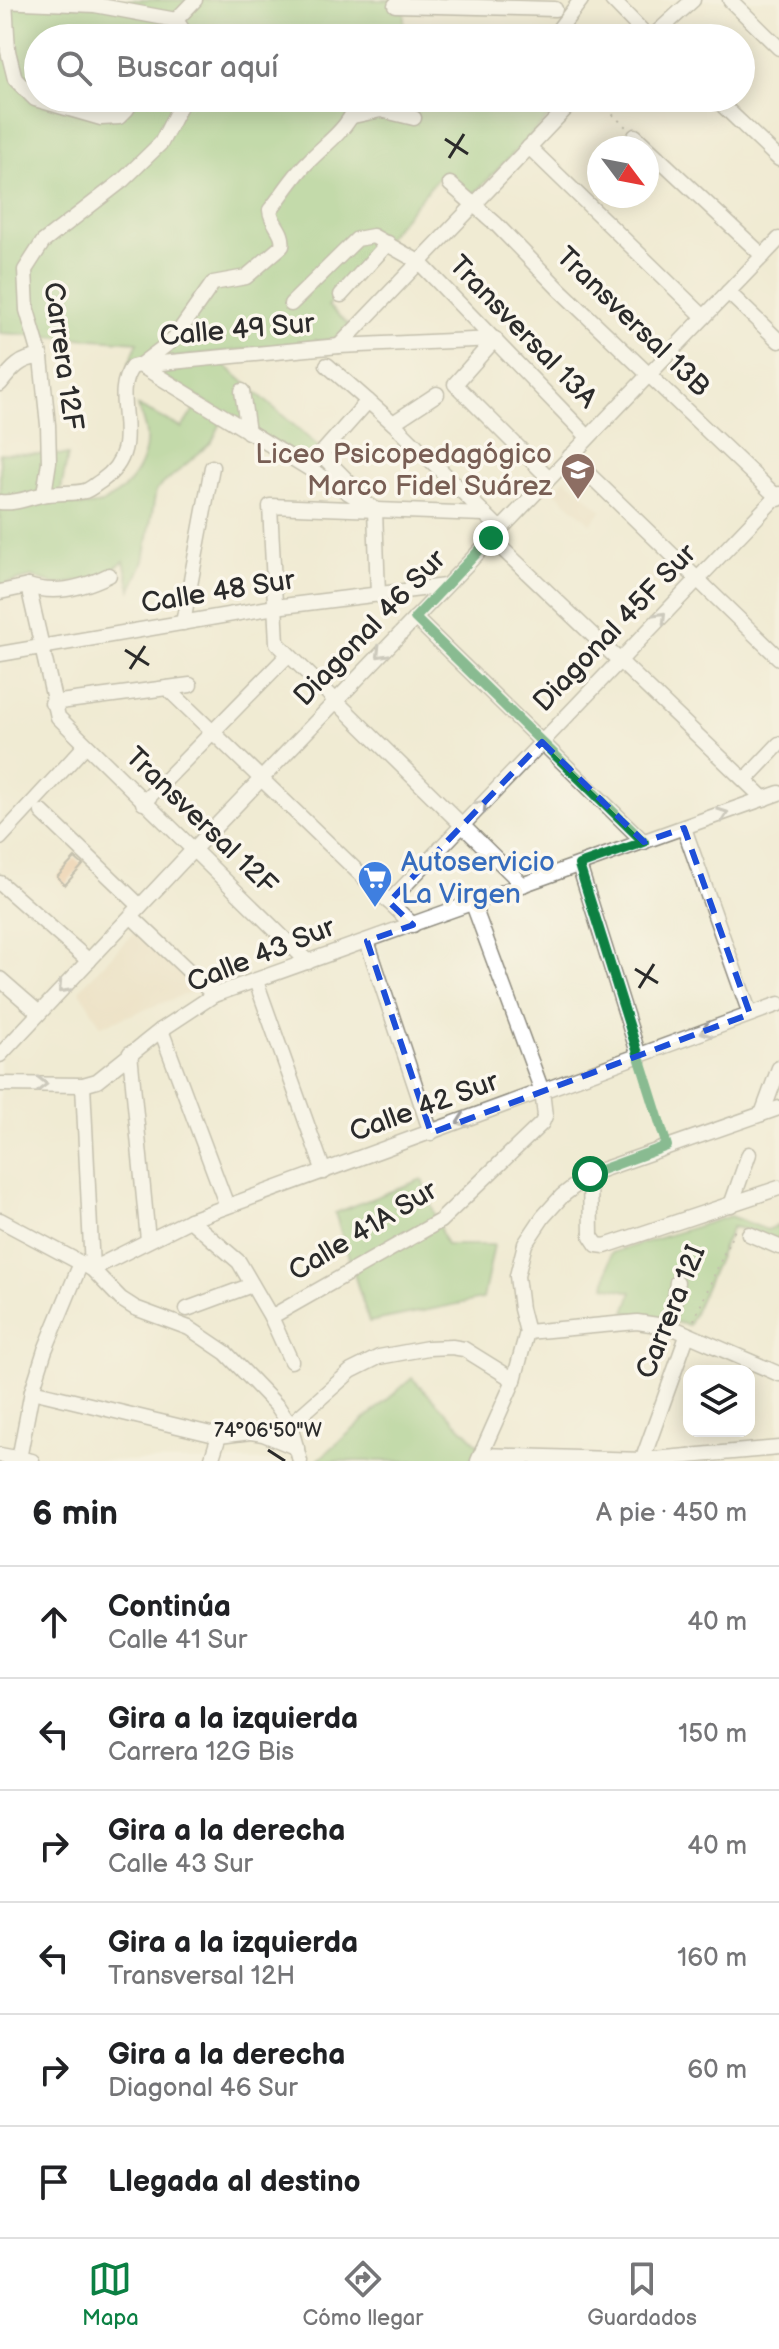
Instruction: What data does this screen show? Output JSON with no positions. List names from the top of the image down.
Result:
{
  "streets": {
    "street": [
      "Transversal 13B",
      "Calle 49 Sur",
      "Transversal 13A",
      "Carrera 12F",
      "Calle 48 Sur",
      "Diagonal 46 Sur",
      "Diagonal 45F Sur",
      "Transversal 12F",
      "Calle 43 Sur",
      "Calle 42 Sur",
      "Calle 41A Sur",
      "Carrera 12I"
    ]
  },
  "crossings": [
    ["Transversal 13B", "Diagonal 46 Sur"],
    ["Transversal 13B", "Diagonal 45F Sur"],
    ["Calle 49 Sur", "Transversal 13A"],
    ["Transversal 13A", "Diagonal 46 Sur"],
    ["Transversal 13A", "Diagonal 45F Sur"],
    ["Calle 48 Sur", "Diagonal 46 Sur"],
    ["Diagonal 46 Sur", "Transversal 12F"],
    ["Transversal 12F", "Calle 43 Sur"],
    ["Calle 42 Sur", "Calle 41A Sur"]
  ],
  "one_way": ["Diagonal 45F Sur"],
  "places": {
    "school or university": ["Liceo Psicopedagógico Marco Fidel Suárez"],
    "supermarket": ["Autoservicio La Virgen"]
  },
  "north": "bottom right",
  "page": {
    "search": "Buscar aquí",
    "heading": ["6 min", "A pie · 450 m"],
    "list": [
      ["Continúa", "Calle 41 Sur", "40 m"],
      ["Gira a la izquierda", "Carrera 12G Bis", "150 m"],
      ["Gira a la derecha", "Calle 43 Sur", "40 m"],
      ["Gira a la izquierda", "Transversal 12H", "160 m"],
      ["Gira a la derecha", "Diagonal 46 Sur", "60 m"],
      "Llegada al destino"
    ],
    "nav": ["Mapa", "Cómo llegar", "Guardados"]
  },
  "coordinates": ["74°06'50\"W"]
}
